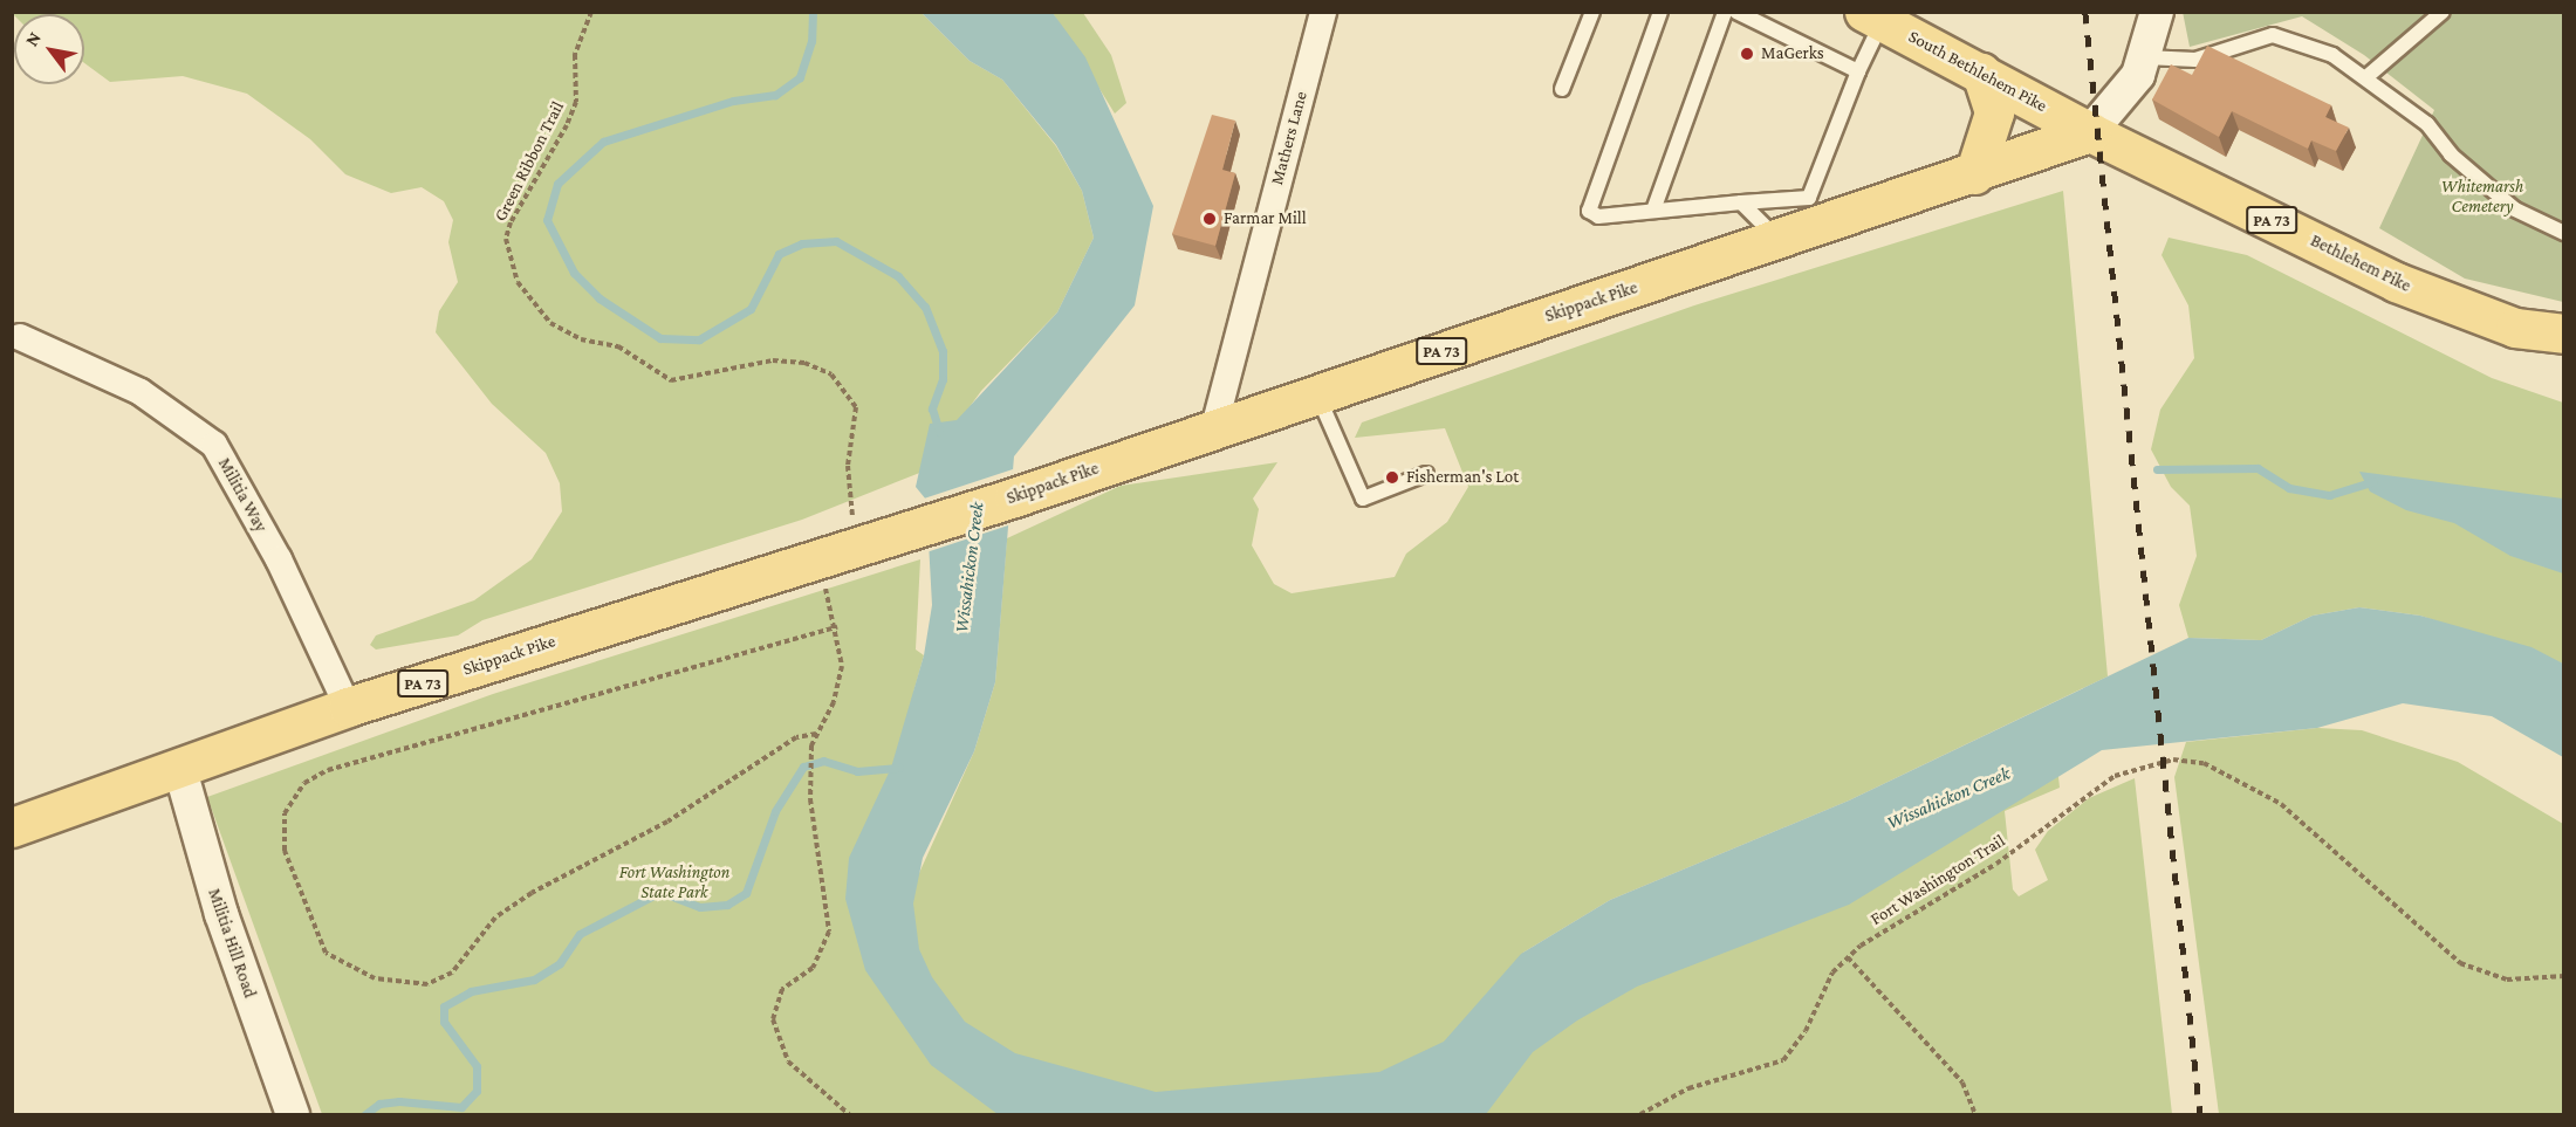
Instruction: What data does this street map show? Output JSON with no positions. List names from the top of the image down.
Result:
{
  "streets": {
    "main road": [
      "South Bethlehem Pike",
      "PA 73",
      "Bethlehem Pike",
      "Skippack Pike"
    ],
    "street": ["Mathers Lane", "Militia Way", "Militia Hill Road"],
    "path": ["Green Ribbon Trail", "Fort Washington Trail"]
  },
  "crossings": [
    ["South Bethlehem Pike", "Bethlehem Pike"],
    ["South Bethlehem Pike", "Skippack Pike"],
    ["Mathers Lane", "Skippack Pike"],
    ["Bethlehem Pike", "Skippack Pike"],
    ["Skippack Pike", "Militia Way"],
    ["Skippack Pike", "Militia Hill Road"]
  ],
  "water": ["Wissahickon Creek"],
  "parks": ["Whitemarsh Cemetery", "Fort Washington State Park"],
  "places": ["MaGerks", "Farmar Mill", "Fisherman's Lot"],
  "north": "top left"
}
